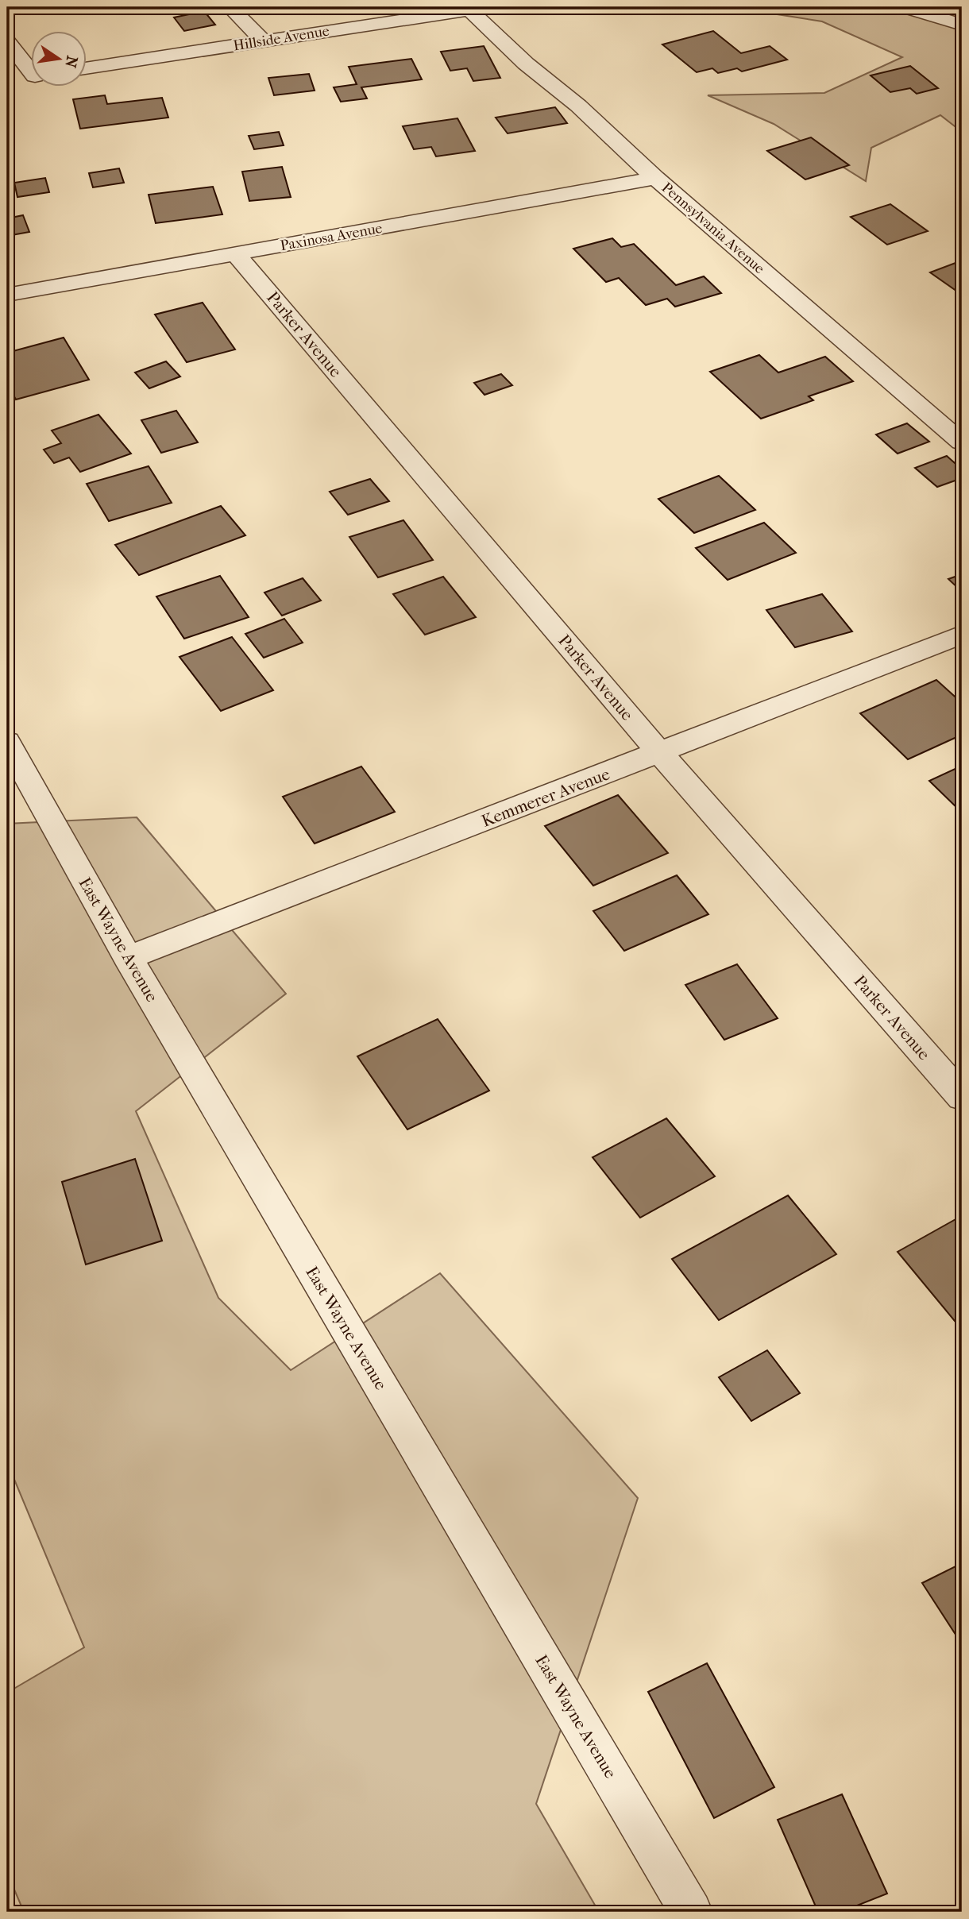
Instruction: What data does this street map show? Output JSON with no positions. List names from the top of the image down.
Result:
{
  "streets": {
    "street": [
      "Hillside Avenue",
      "Pennsylvania Avenue",
      "Paxinosa Avenue",
      "Parker Avenue",
      "Kemmerer Avenue",
      "East Wayne Avenue"
    ]
  },
  "crossings": [
    ["Hillside Avenue", "Pennsylvania Avenue"],
    ["Pennsylvania Avenue", "Paxinosa Avenue"],
    ["Paxinosa Avenue", "Parker Avenue"],
    ["Parker Avenue", "Kemmerer Avenue"],
    ["Kemmerer Avenue", "East Wayne Avenue"]
  ],
  "north": "right"
}
